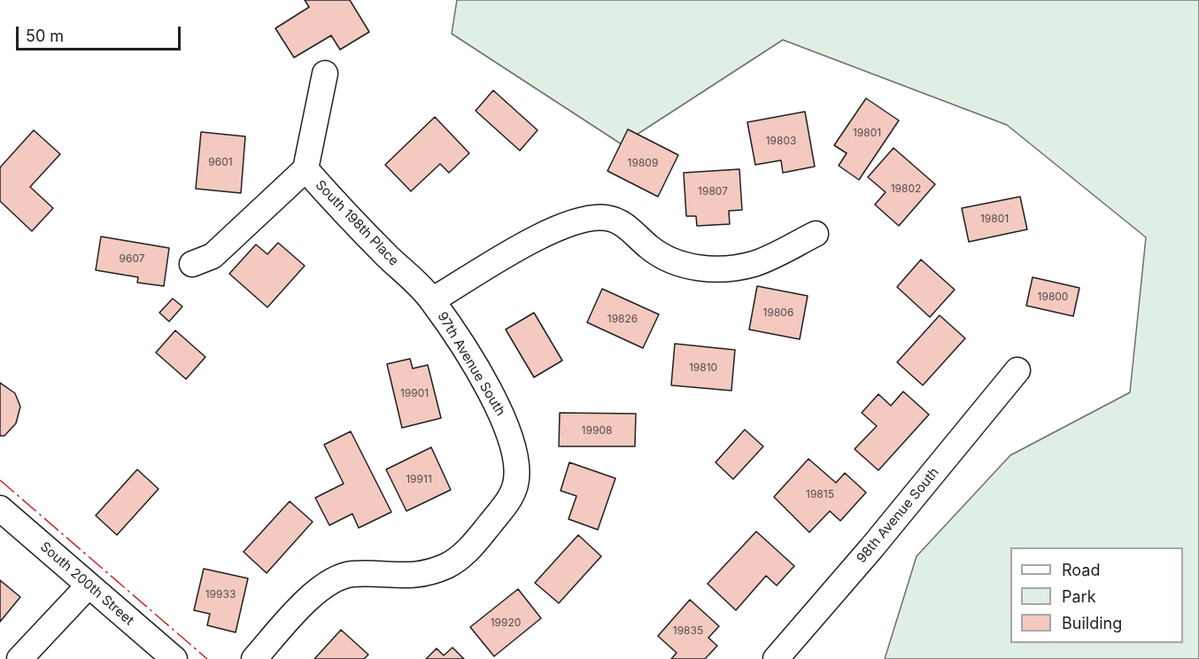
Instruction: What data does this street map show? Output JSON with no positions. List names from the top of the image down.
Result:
{
  "streets": {
    "street": [
      "South 198th Place",
      "97th Avenue South",
      "98th Avenue South",
      "South 200th Street"
    ]
  },
  "crossings": [
    ["South 198th Place", "97th Avenue South"]
  ],
  "house_numbers": [
    "19801",
    "19803",
    "9601",
    "19809",
    "19802",
    "19807",
    "19801",
    "9607",
    "19800",
    "19806",
    "19826",
    "19810",
    "19901",
    "19908",
    "19911",
    "19815",
    "19933",
    "19920",
    "19835"
  ],
  "legend": ["Road", "Park", "Building"],
  "scale_bar": "50 m"
}
